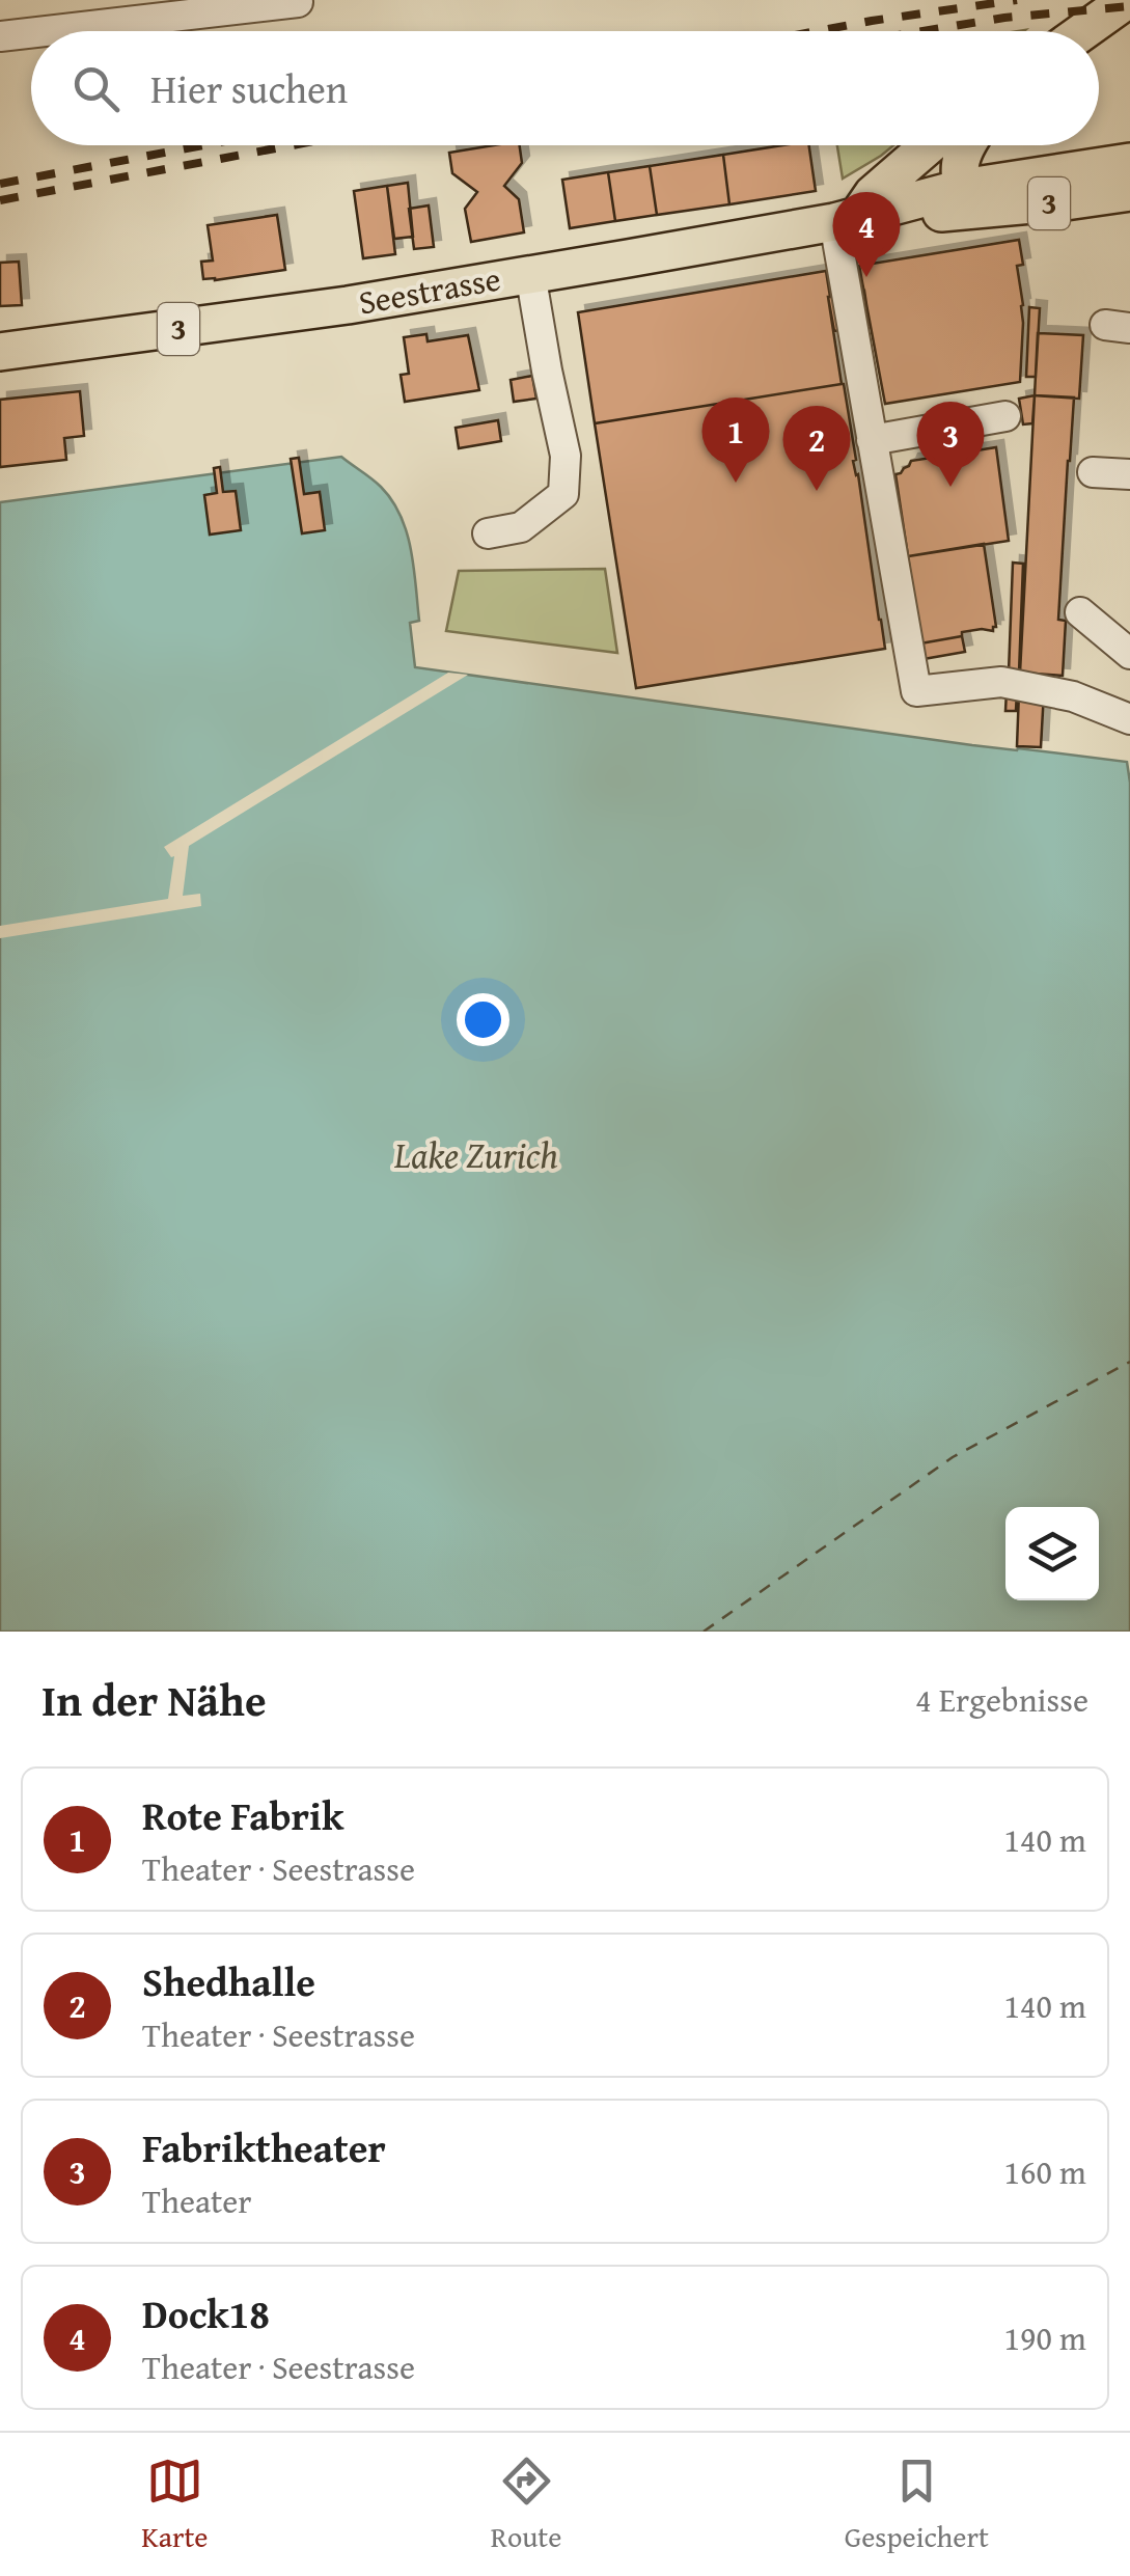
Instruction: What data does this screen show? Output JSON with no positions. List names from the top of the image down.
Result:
{
  "streets": {
    "main road": ["3", "Seestrasse"]
  },
  "crossings": [
    ["3", "Seestrasse"]
  ],
  "water": ["Lake Zurich"],
  "page": {
    "search": "Hier suchen",
    "pins": [
      "4",
      "1",
      "3",
      "2"
    ],
    "heading": ["In der Nähe", "4 Ergebnisse"],
    "list": [
      {
        "mark": "1",
        "name": "Rote Fabrik",
        "note": "Theater · Seestrasse",
        "value": "140 m"
      },
      {
        "mark": "2",
        "name": "Shedhalle",
        "note": "Theater · Seestrasse",
        "value": "140 m"
      },
      {
        "mark": "3",
        "name": "Fabriktheater",
        "note": "Theater",
        "value": "160 m"
      },
      {
        "mark": "4",
        "name": "Dock18",
        "note": "Theater · Seestrasse",
        "value": "190 m"
      }
    ],
    "nav": ["Karte", "Route", "Gespeichert"]
  }
}
